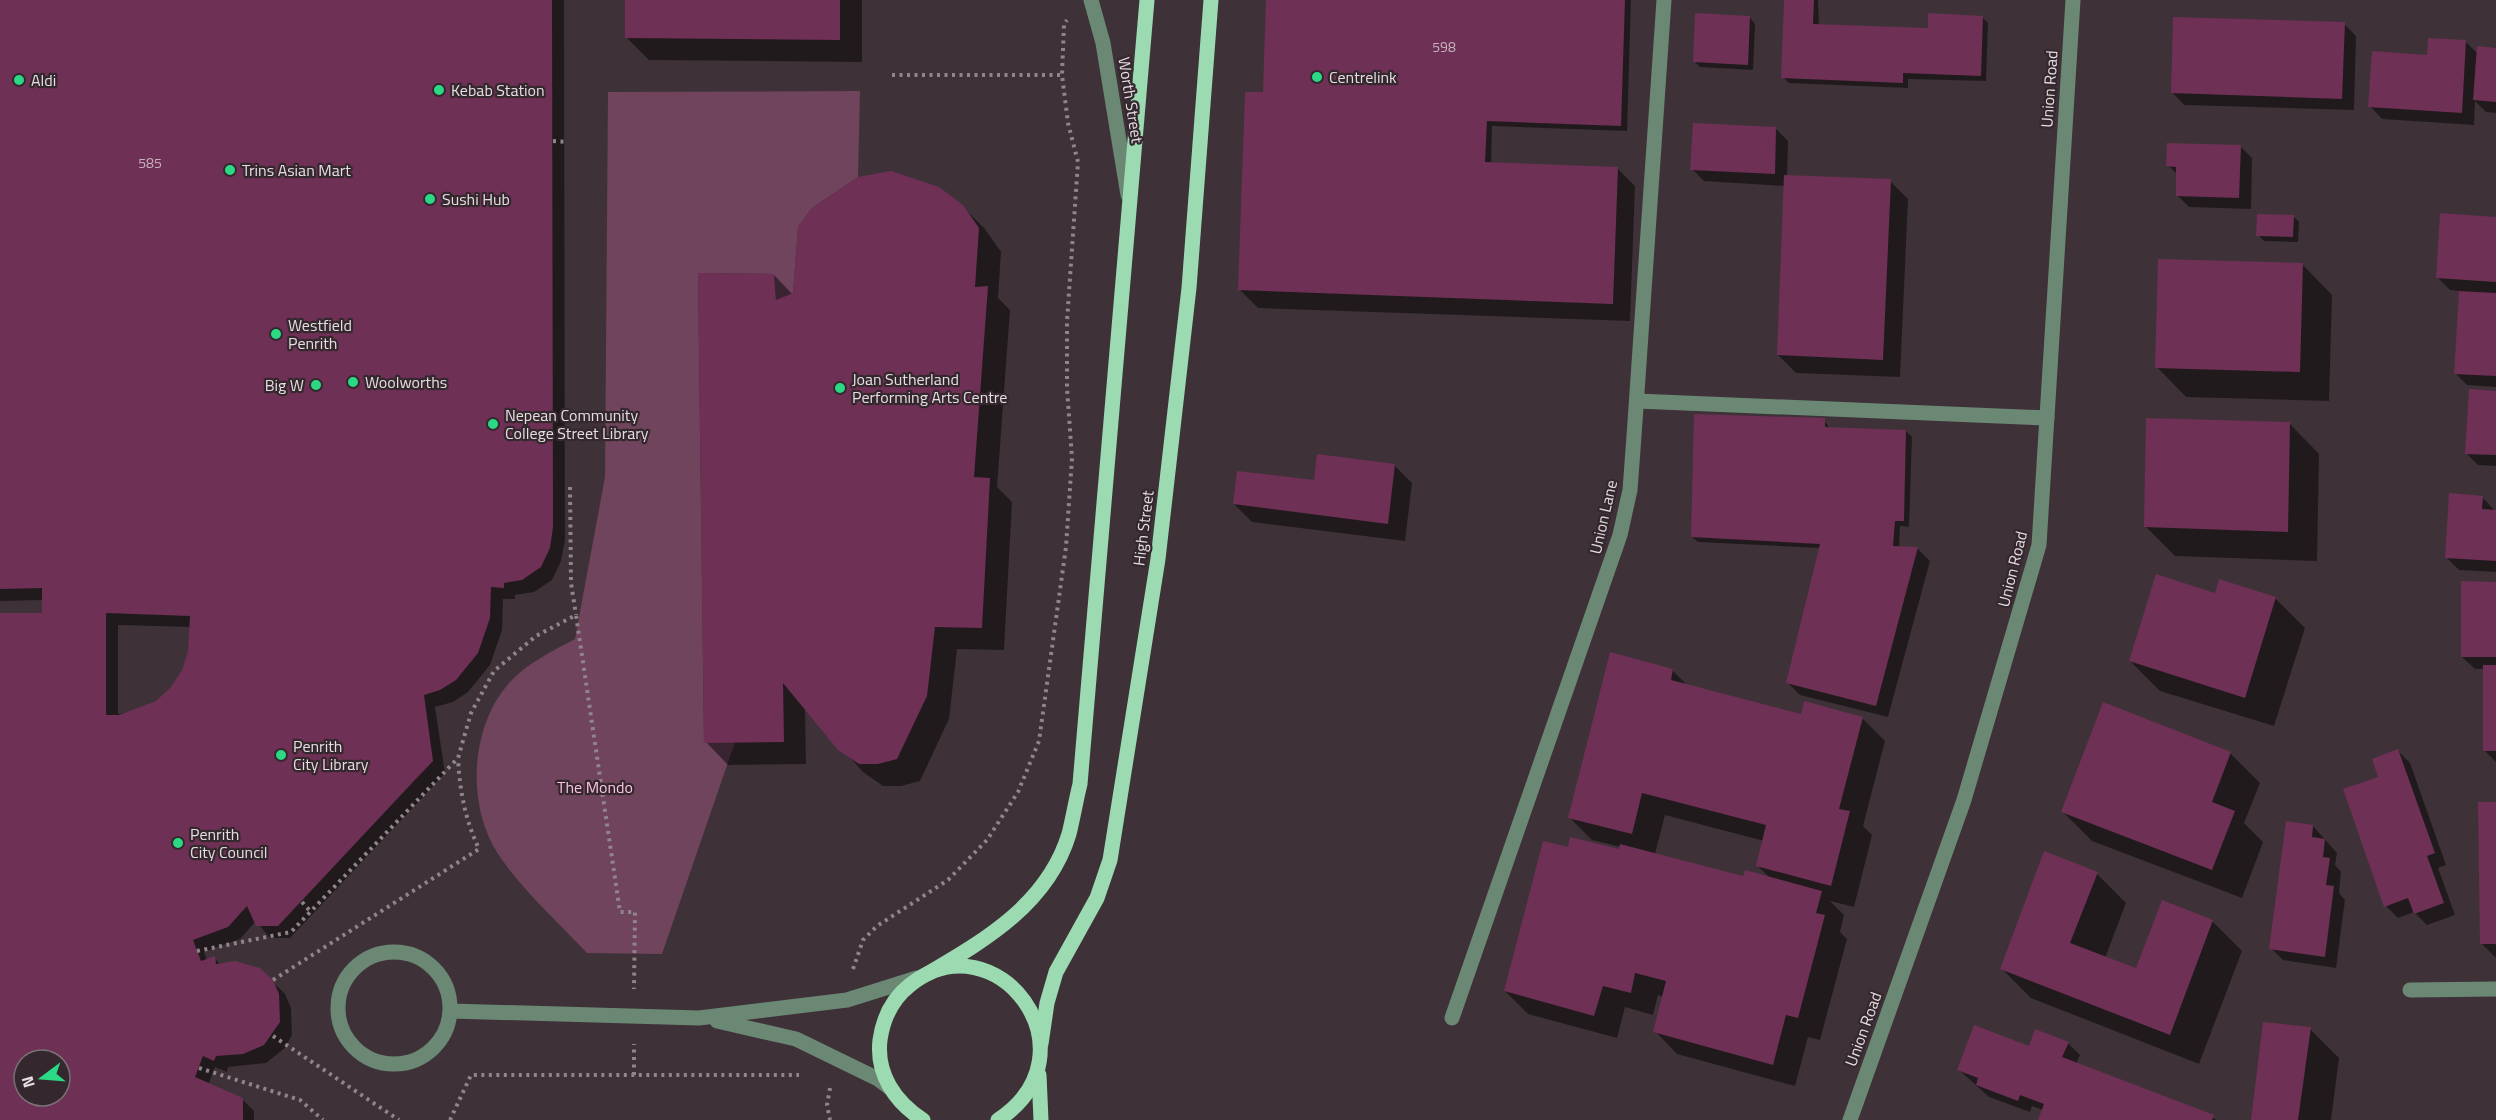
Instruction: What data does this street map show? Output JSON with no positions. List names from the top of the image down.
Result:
{
  "streets": {
    "main road": ["High Street"],
    "street": ["Union Road", "Worth Street", "Union Lane"]
  },
  "parks": ["The Mondo"],
  "places": [
    "Centrelink",
    "Aldi",
    "Kebab Station",
    "Trins Asian Mart",
    "Sushi Hub",
    "Westfield Penrith",
    "Woolworths",
    "Big W",
    "Joan Sutherland Performing Arts Centre",
    "Nepean Community College Street Library",
    "Penrith City Library",
    "Penrith City Council"
  ],
  "house_numbers": ["598", "585"],
  "north": "left"
}
